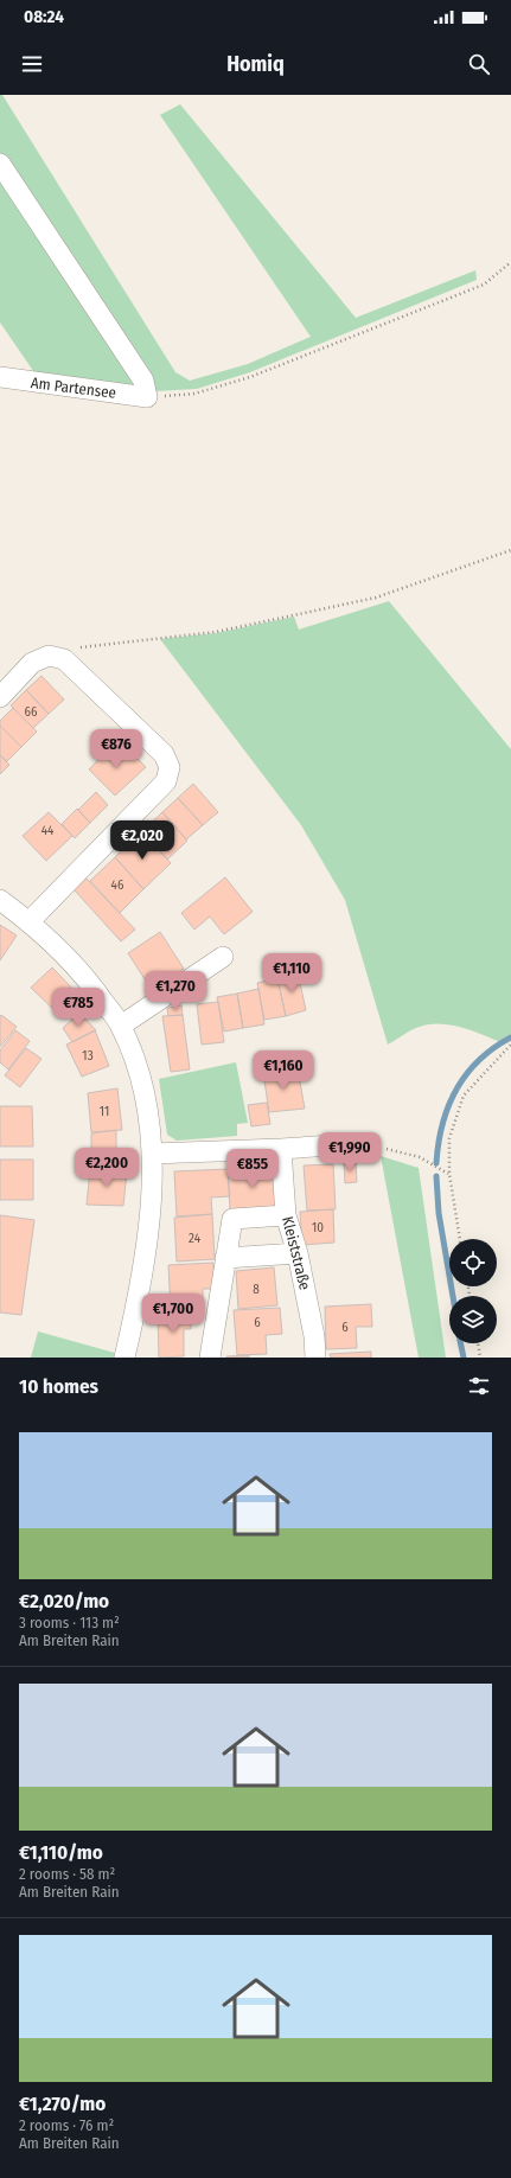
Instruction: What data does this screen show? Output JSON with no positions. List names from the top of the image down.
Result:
{
  "streets": {
    "street": ["Am Partensee", "Kleiststraße"]
  },
  "house_numbers": [
    "66",
    "44",
    "46",
    "13",
    "11",
    "10",
    "24",
    "8",
    "6",
    "6"
  ],
  "page": {
    "status": "08:24",
    "header": "Homiq",
    "price": [
      "€876",
      "€2,020",
      "€1,110",
      "€1,270",
      "€785",
      "€1,160",
      "€1,990",
      "€2,200",
      "€855",
      "€1,700"
    ],
    "heading": "10 homes",
    "list": [
      {
        "name": "€2,020/mo",
        "note": "3 rooms · 113 m² · Am Breiten Rain"
      },
      {
        "name": "€1,110/mo",
        "note": "2 rooms · 58 m² · Am Breiten Rain"
      },
      {
        "name": "€1,270/mo",
        "note": "2 rooms · 76 m² · Am Breiten Rain"
      }
    ]
  }
}
